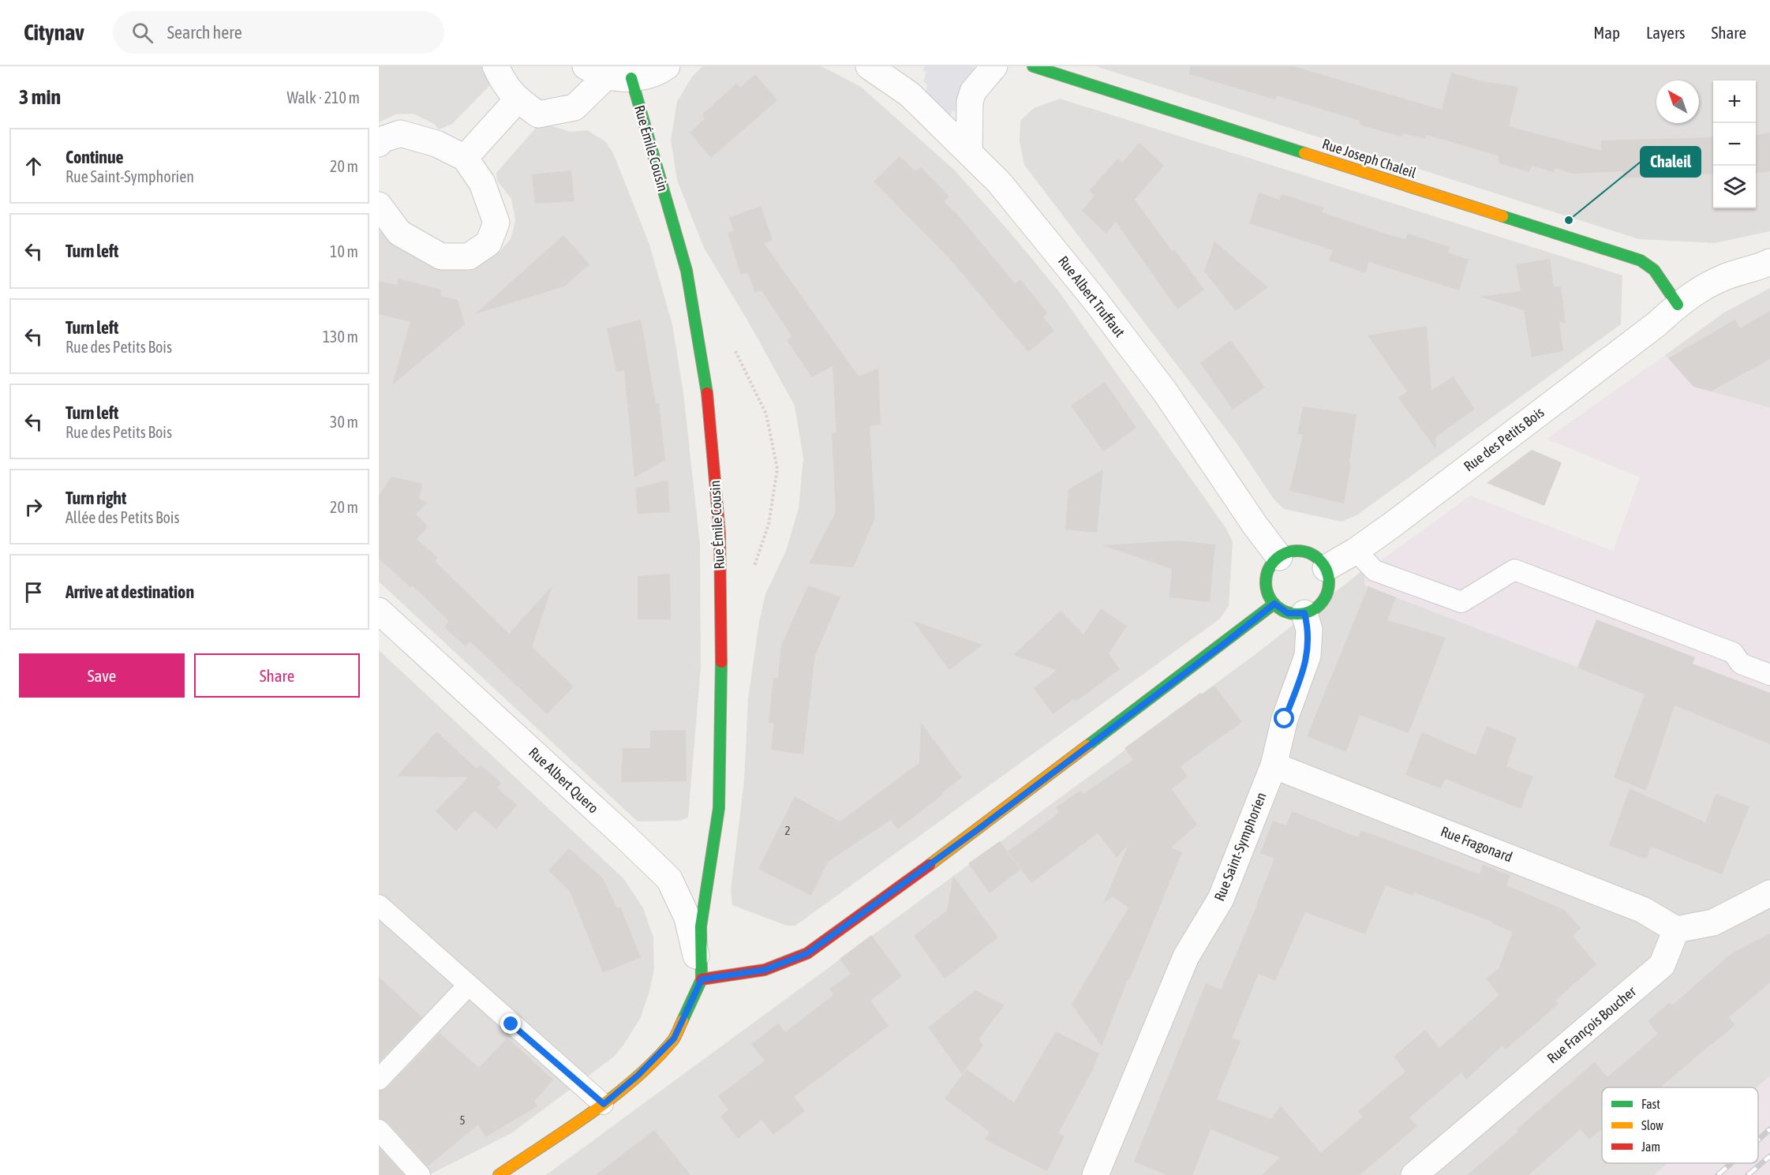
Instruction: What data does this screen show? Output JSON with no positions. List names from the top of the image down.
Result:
{
  "streets": {
    "street": [
      "Rue Émile Cousin",
      "Rue Joseph Chaleil",
      "Rue Albert Truffaut",
      "Rue des Petits Bois",
      "Rue Albert Quero",
      "Rue Fragonard",
      "Rue Saint-Symphorien",
      "Rue François Boucher"
    ]
  },
  "crossings": [
    ["Rue Émile Cousin", "Rue Albert Quero"],
    ["Rue Joseph Chaleil", "Rue des Petits Bois"],
    ["Rue Albert Truffaut", "Rue des Petits Bois"],
    ["Rue Albert Truffaut", "Rue Saint-Symphorien"],
    ["Rue des Petits Bois", "Rue Saint-Symphorien"],
    ["Rue Fragonard", "Rue Saint-Symphorien"],
    ["Rue Fragonard", "Rue François Boucher"]
  ],
  "places": ["Chaleil"],
  "house_numbers": ["2", "5"],
  "legend": ["Fast", "Slow", "Jam"],
  "north": "top left",
  "page": {
    "header": "Citynav",
    "search": "Search here",
    "nav": ["Map", "Layers", "Share"],
    "heading": ["3 min", "Walk · 210 m"],
    "map_buttons": ["+", "−"],
    "list": [
      ["Continue", "Rue Saint-Symphorien", "20 m"],
      ["Turn left", "10 m"],
      ["Turn left", "Rue des Petits Bois", "130 m"],
      ["Turn left", "Rue des Petits Bois", "30 m"],
      ["Turn right", "Allée des Petits Bois", "20 m"],
      "Arrive at destination"
    ],
    "buttons": ["Save", "Share"]
  }
}
